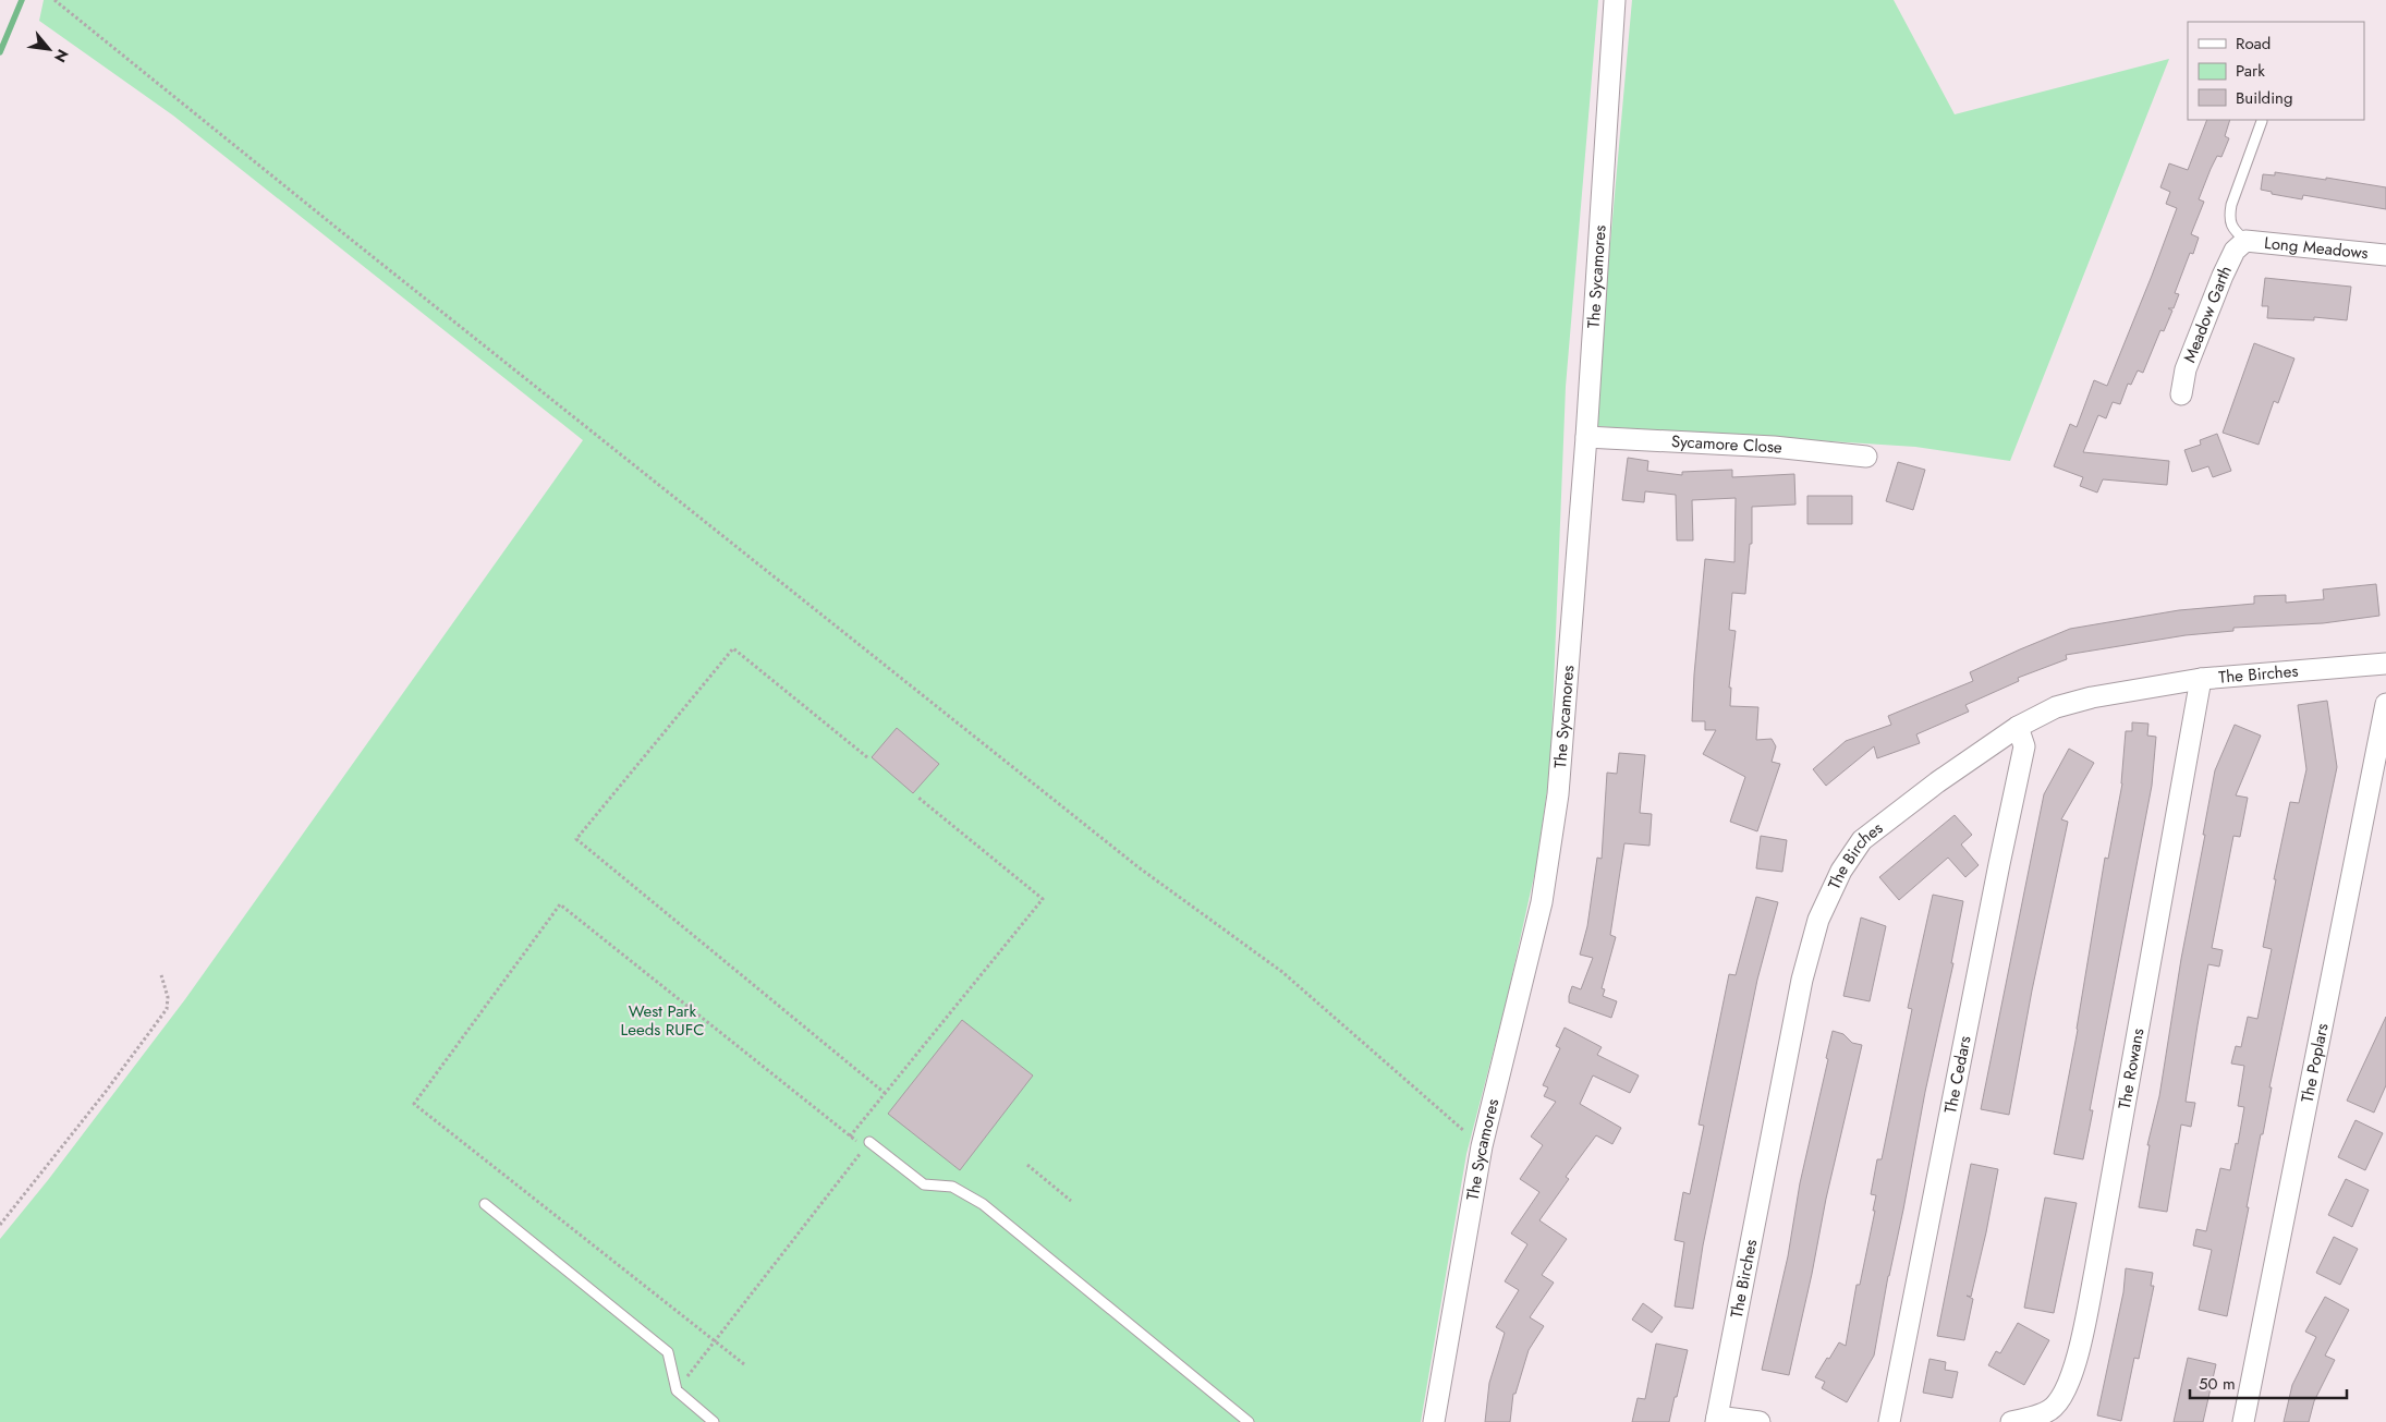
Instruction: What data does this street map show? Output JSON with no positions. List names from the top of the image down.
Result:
{
  "streets": {
    "street": [
      "Long Meadows",
      "The Sycamores",
      "Meadow Garth",
      "Sycamore Close",
      "The Birches",
      "The Poplars",
      "The Rowans",
      "The Cedars"
    ]
  },
  "crossings": [
    ["Long Meadows", "Meadow Garth"],
    ["The Sycamores", "Sycamore Close"],
    ["The Birches", "The Rowans"],
    ["The Birches", "The Cedars"]
  ],
  "parks": ["West Park Leeds RUFC"],
  "legend": ["Road", "Park", "Building"],
  "scale_bar": "50 m",
  "north": "bottom right"
}
